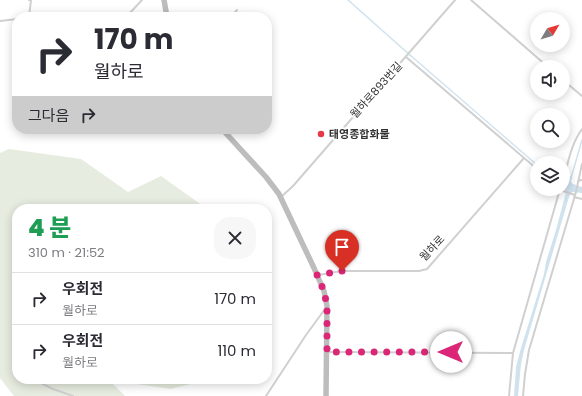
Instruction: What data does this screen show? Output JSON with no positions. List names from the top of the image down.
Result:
{
  "streets": {
    "lane": ["월하로893번길", "월하로"]
  },
  "places": ["태영종합화물"],
  "north": "top right",
  "page": {
    "turn": ["170 m", "월하로"],
    "then": "그다음",
    "heading": ["4 분", "310 m · 21:52"],
    "list": [
      {
        "name": "우회전",
        "note": "월하로",
        "value": "170 m"
      },
      {
        "name": "우회전",
        "note": "월하로",
        "value": "110 m"
      }
    ]
  }
}
